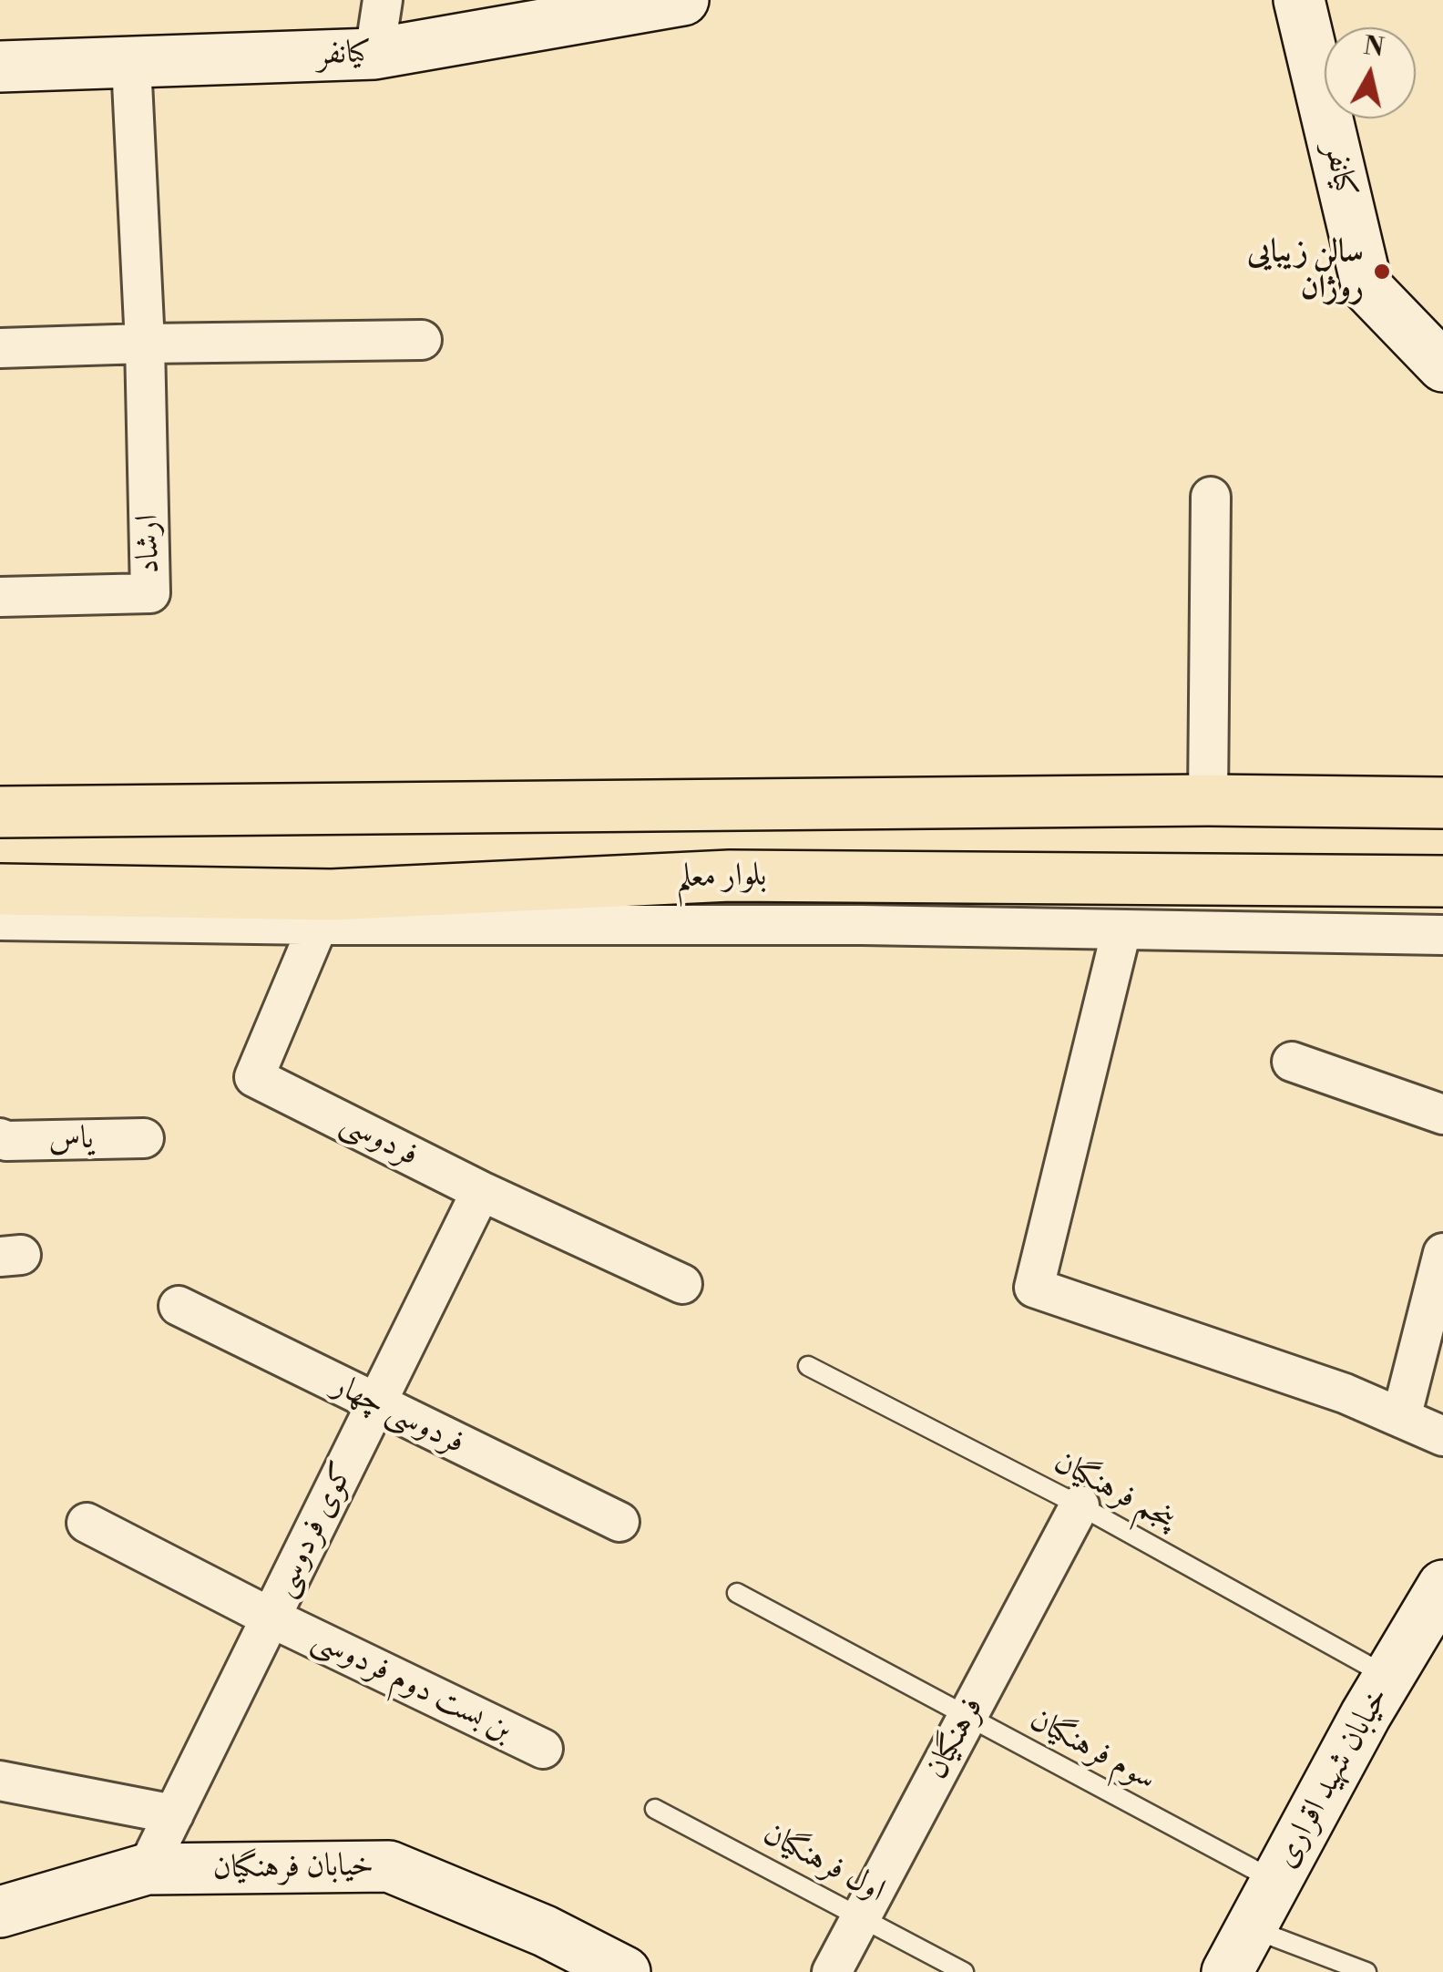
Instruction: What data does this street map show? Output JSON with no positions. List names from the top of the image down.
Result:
{
  "streets": {
    "main road": ["بلوار معلم"],
    "street": [
      "کیانفر",
      "ارشاد",
      "یاس",
      "فردوسی",
      "فردوسی چهار",
      "کوی فردوسی",
      "بن بست دوم فردوسی",
      "فرهنگیان",
      "خیابان شهید اقراری",
      "خیابان فرهنگیان"
    ],
    "lane": ["پنجم فرهنگیان", "سوم فرهنگیان", "اول فرهنگیان"]
  },
  "crossings": [
    ["کیانفر", "ارشاد"],
    ["بلوار معلم", "فردوسی"],
    ["فردوسی", "کوی فردوسی"],
    ["فردوسی چهار", "کوی فردوسی"],
    ["پنجم فرهنگیان", "فرهنگیان"],
    ["پنجم فرهنگیان", "خیابان شهید اقراری"],
    ["کوی فردوسی", "بن بست دوم فردوسی"],
    ["کوی فردوسی", "خیابان فرهنگیان"],
    ["فرهنگیان", "سوم فرهنگیان"],
    ["فرهنگیان", "اول فرهنگیان"],
    ["سوم فرهنگیان", "خیابان شهید اقراری"]
  ],
  "places": ["سالن زیبایی روژان"],
  "north": "top"
}
